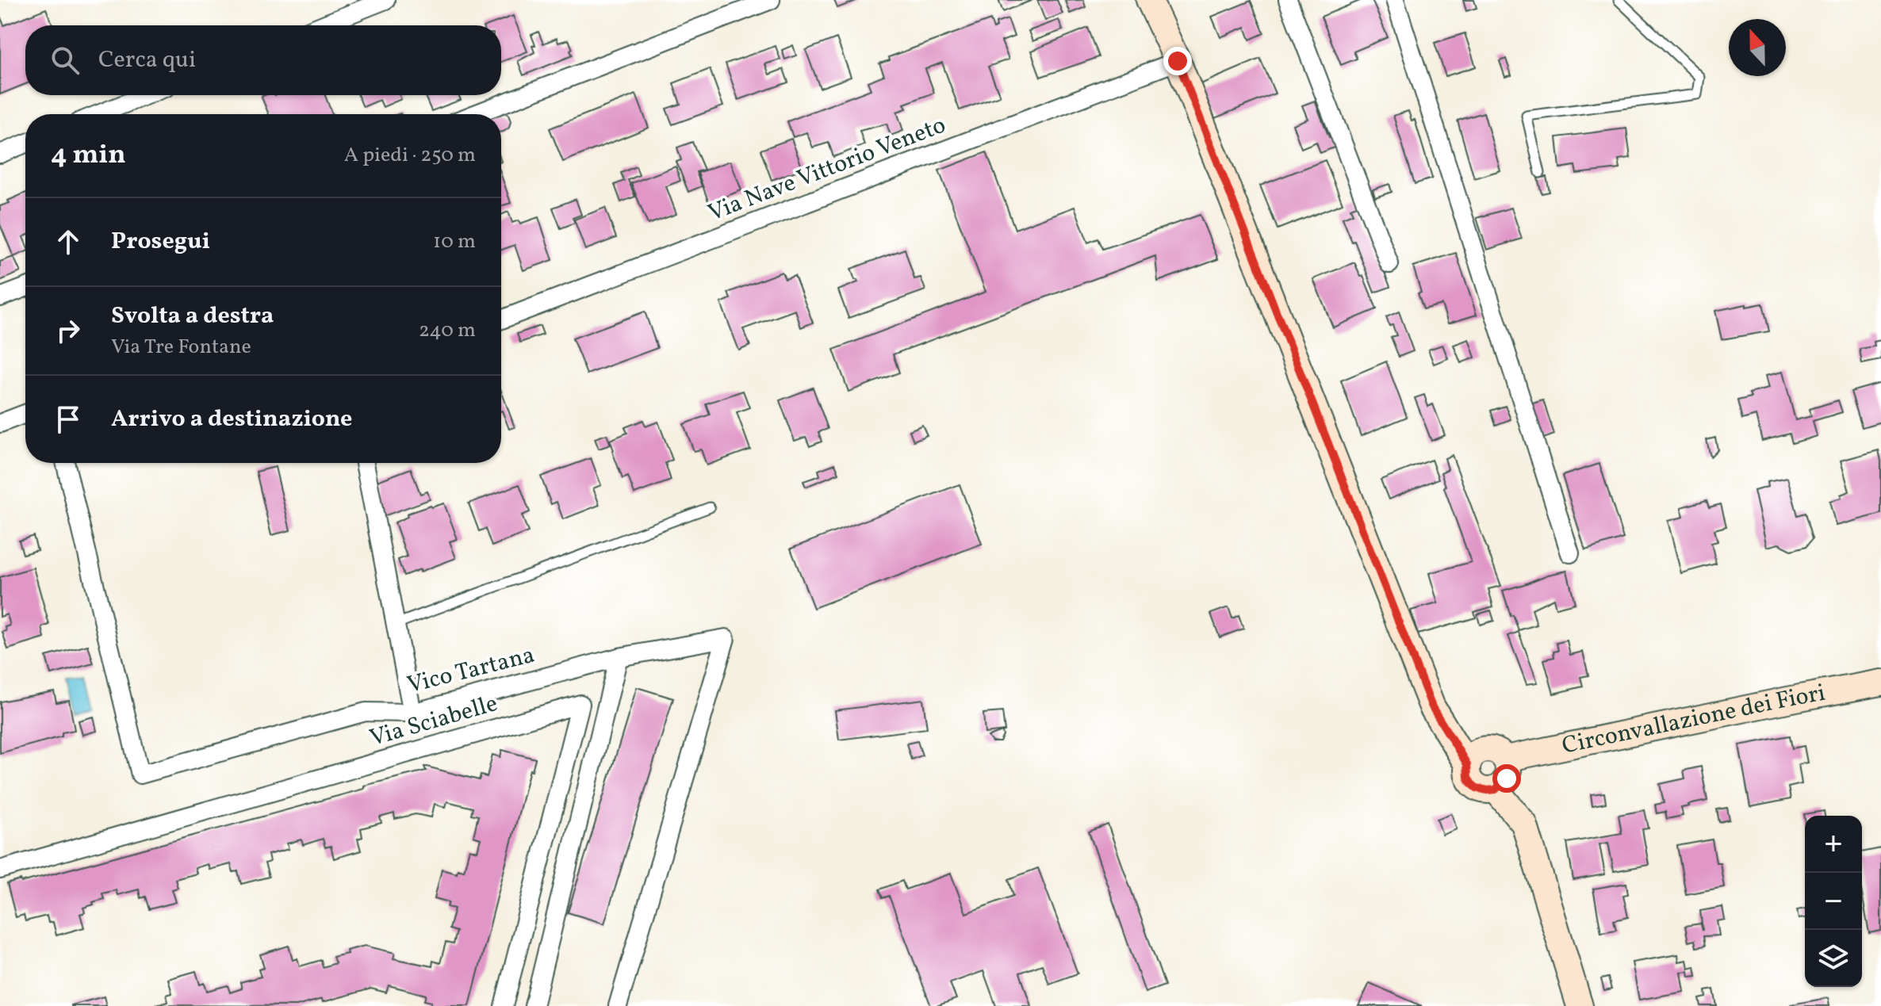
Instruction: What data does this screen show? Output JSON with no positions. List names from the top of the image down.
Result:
{
  "streets": {
    "street": [
      "Via Nave Vittorio Veneto",
      "Vico Tartana",
      "Circonvallazione dei Fiori",
      "Via Sciabelle"
    ]
  },
  "north": "top",
  "page": {
    "search": "Cerca qui",
    "heading": ["4 min", "A piedi · 250 m"],
    "list": [
      ["Prosegui", "10 m"],
      ["Svolta a destra", "Via Tre Fontane", "240 m"],
      "Arrivo a destinazione"
    ],
    "map_buttons": ["+", "−"]
  }
}
